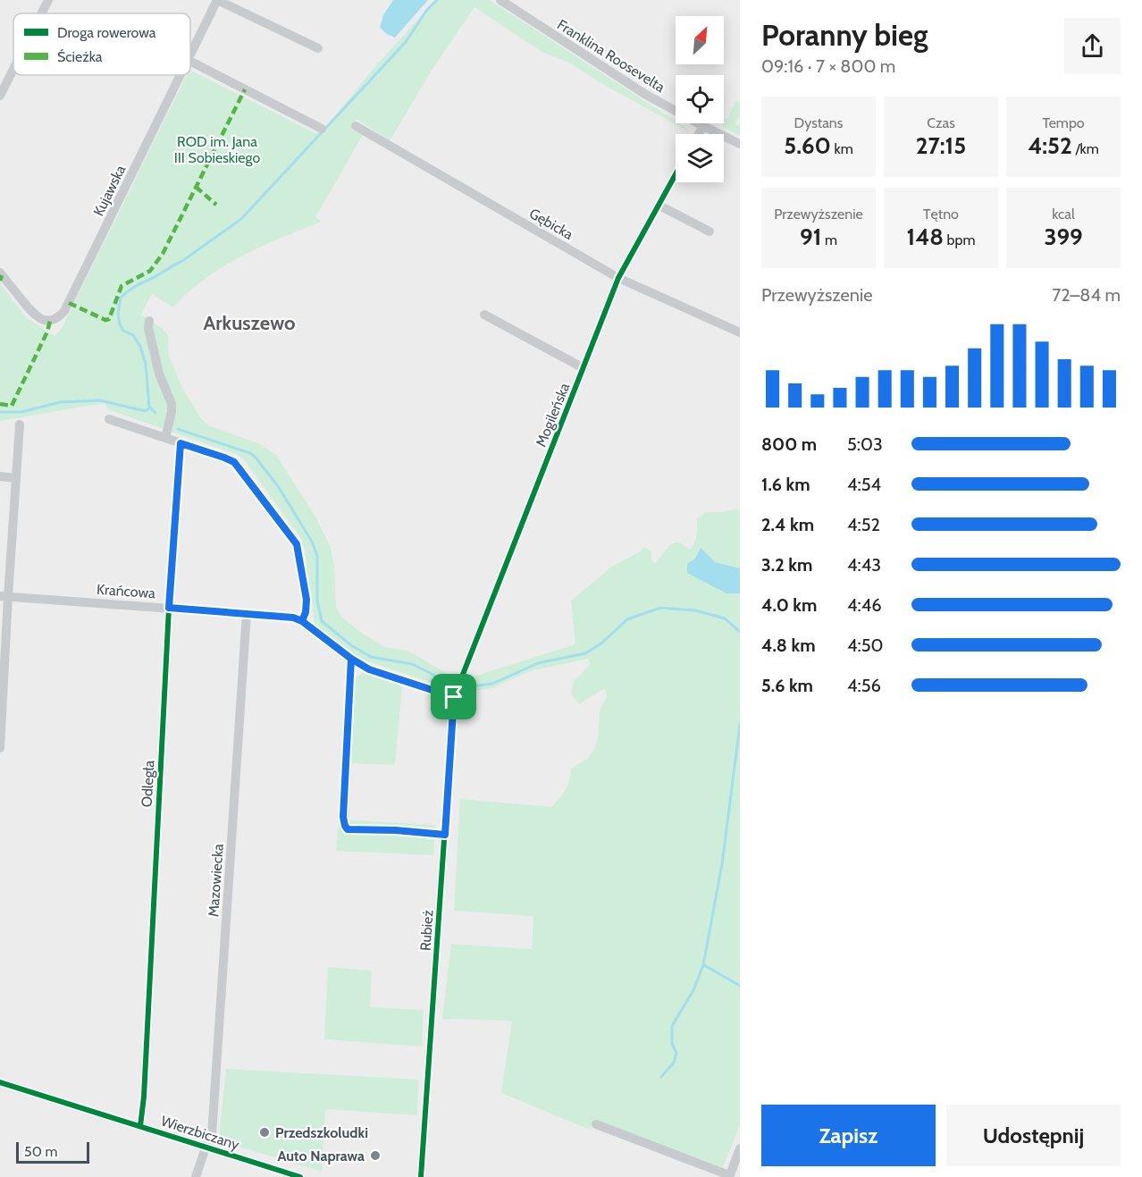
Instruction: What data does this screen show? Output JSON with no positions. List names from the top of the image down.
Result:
{
  "streets": {
    "street": [
      "Franklina Roosevelta",
      "Kujawska",
      "Gębicka",
      "Mogileńska",
      "Krańcowa",
      "Odległa",
      "Mazowiecka",
      "Rubież",
      "Wierzbiczany"
    ]
  },
  "crossings": [
    ["Gębicka", "Mogileńska"],
    ["Mogileńska", "Rubież"],
    ["Krańcowa", "Odległa"],
    ["Krańcowa", "Mazowiecka"],
    ["Krańcowa", "Rubież"],
    ["Odległa", "Wierzbiczany"],
    ["Mazowiecka", "Wierzbiczany"]
  ],
  "districts": ["Arkuszewo"],
  "parks": ["ROD im. Jana III Sobieskiego"],
  "places": ["Przedszkoludki", "Auto Naprawa"],
  "legend": ["Droga rowerowa", "Ścieżka"],
  "scale_bar": "50 m",
  "north": "top right",
  "page": {
    "heading": ["Poranny bieg", "09:16 · 7 × 800 m"],
    "stats": [
      ["Dystans", "5.60 km"],
      ["Czas", "27:15"],
      ["Tempo", "4:52 /km"],
      ["Przewyższenie", "91 m"],
      ["Tętno", "148 bpm"],
      ["kcal", "399"]
    ],
    "chart": ["Przewyższenie", "72–84 m"],
    "list": [
      {
        "name": "800 m",
        "note": "5:03"
      },
      {
        "name": "1.6 km",
        "note": "4:54"
      },
      {
        "name": "2.4 km",
        "note": "4:52"
      },
      {
        "name": "3.2 km",
        "note": "4:43"
      },
      {
        "name": "4.0 km",
        "note": "4:46"
      },
      {
        "name": "4.8 km",
        "note": "4:50"
      },
      {
        "name": "5.6 km",
        "note": "4:56"
      }
    ],
    "buttons": ["Zapisz", "Udostępnij"],
    "scale": "50 m"
  }
}
